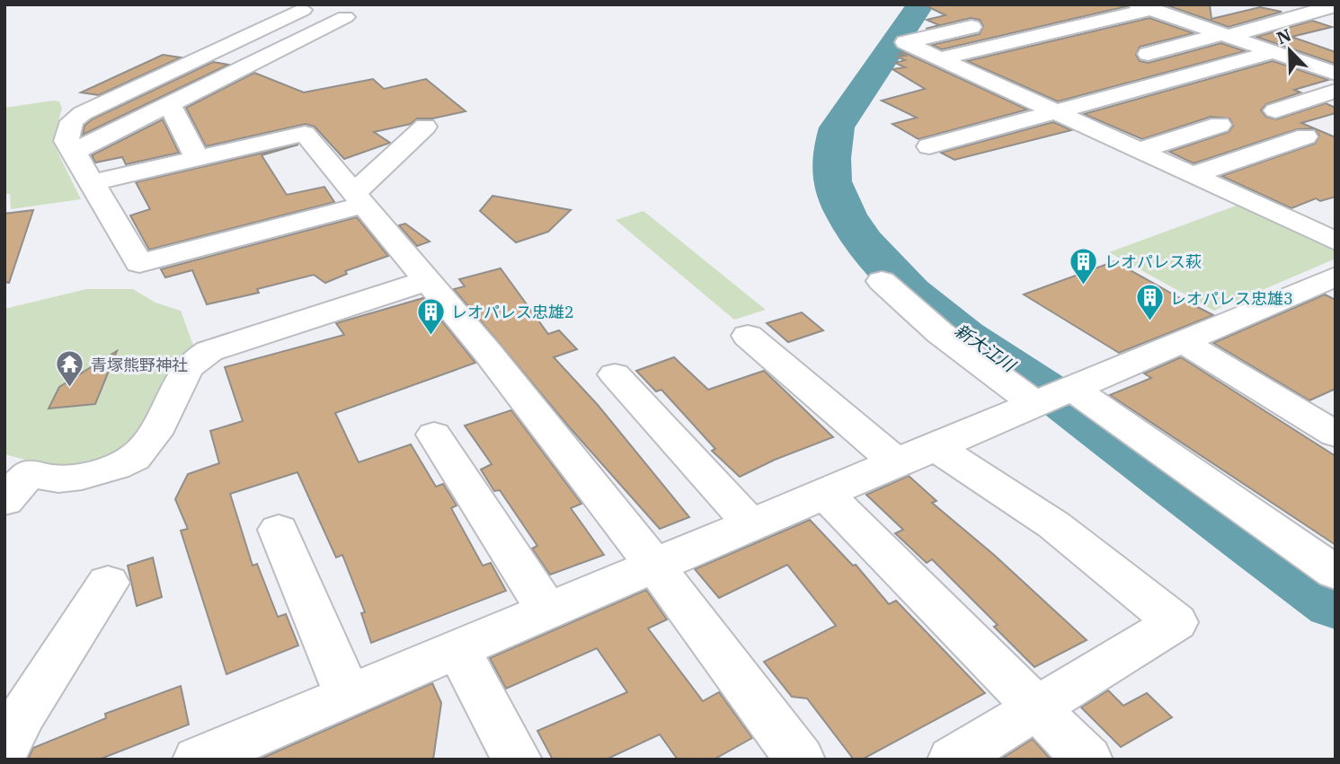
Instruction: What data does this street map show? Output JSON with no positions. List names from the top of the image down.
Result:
{
  "water": ["新大江川"],
  "places": {
    "building": ["レオパレス萩", "レオパレス忠雄3", "レオパレス忠雄2"],
    "temple": ["青塚熊野神社"]
  },
  "north": "top left"
}
